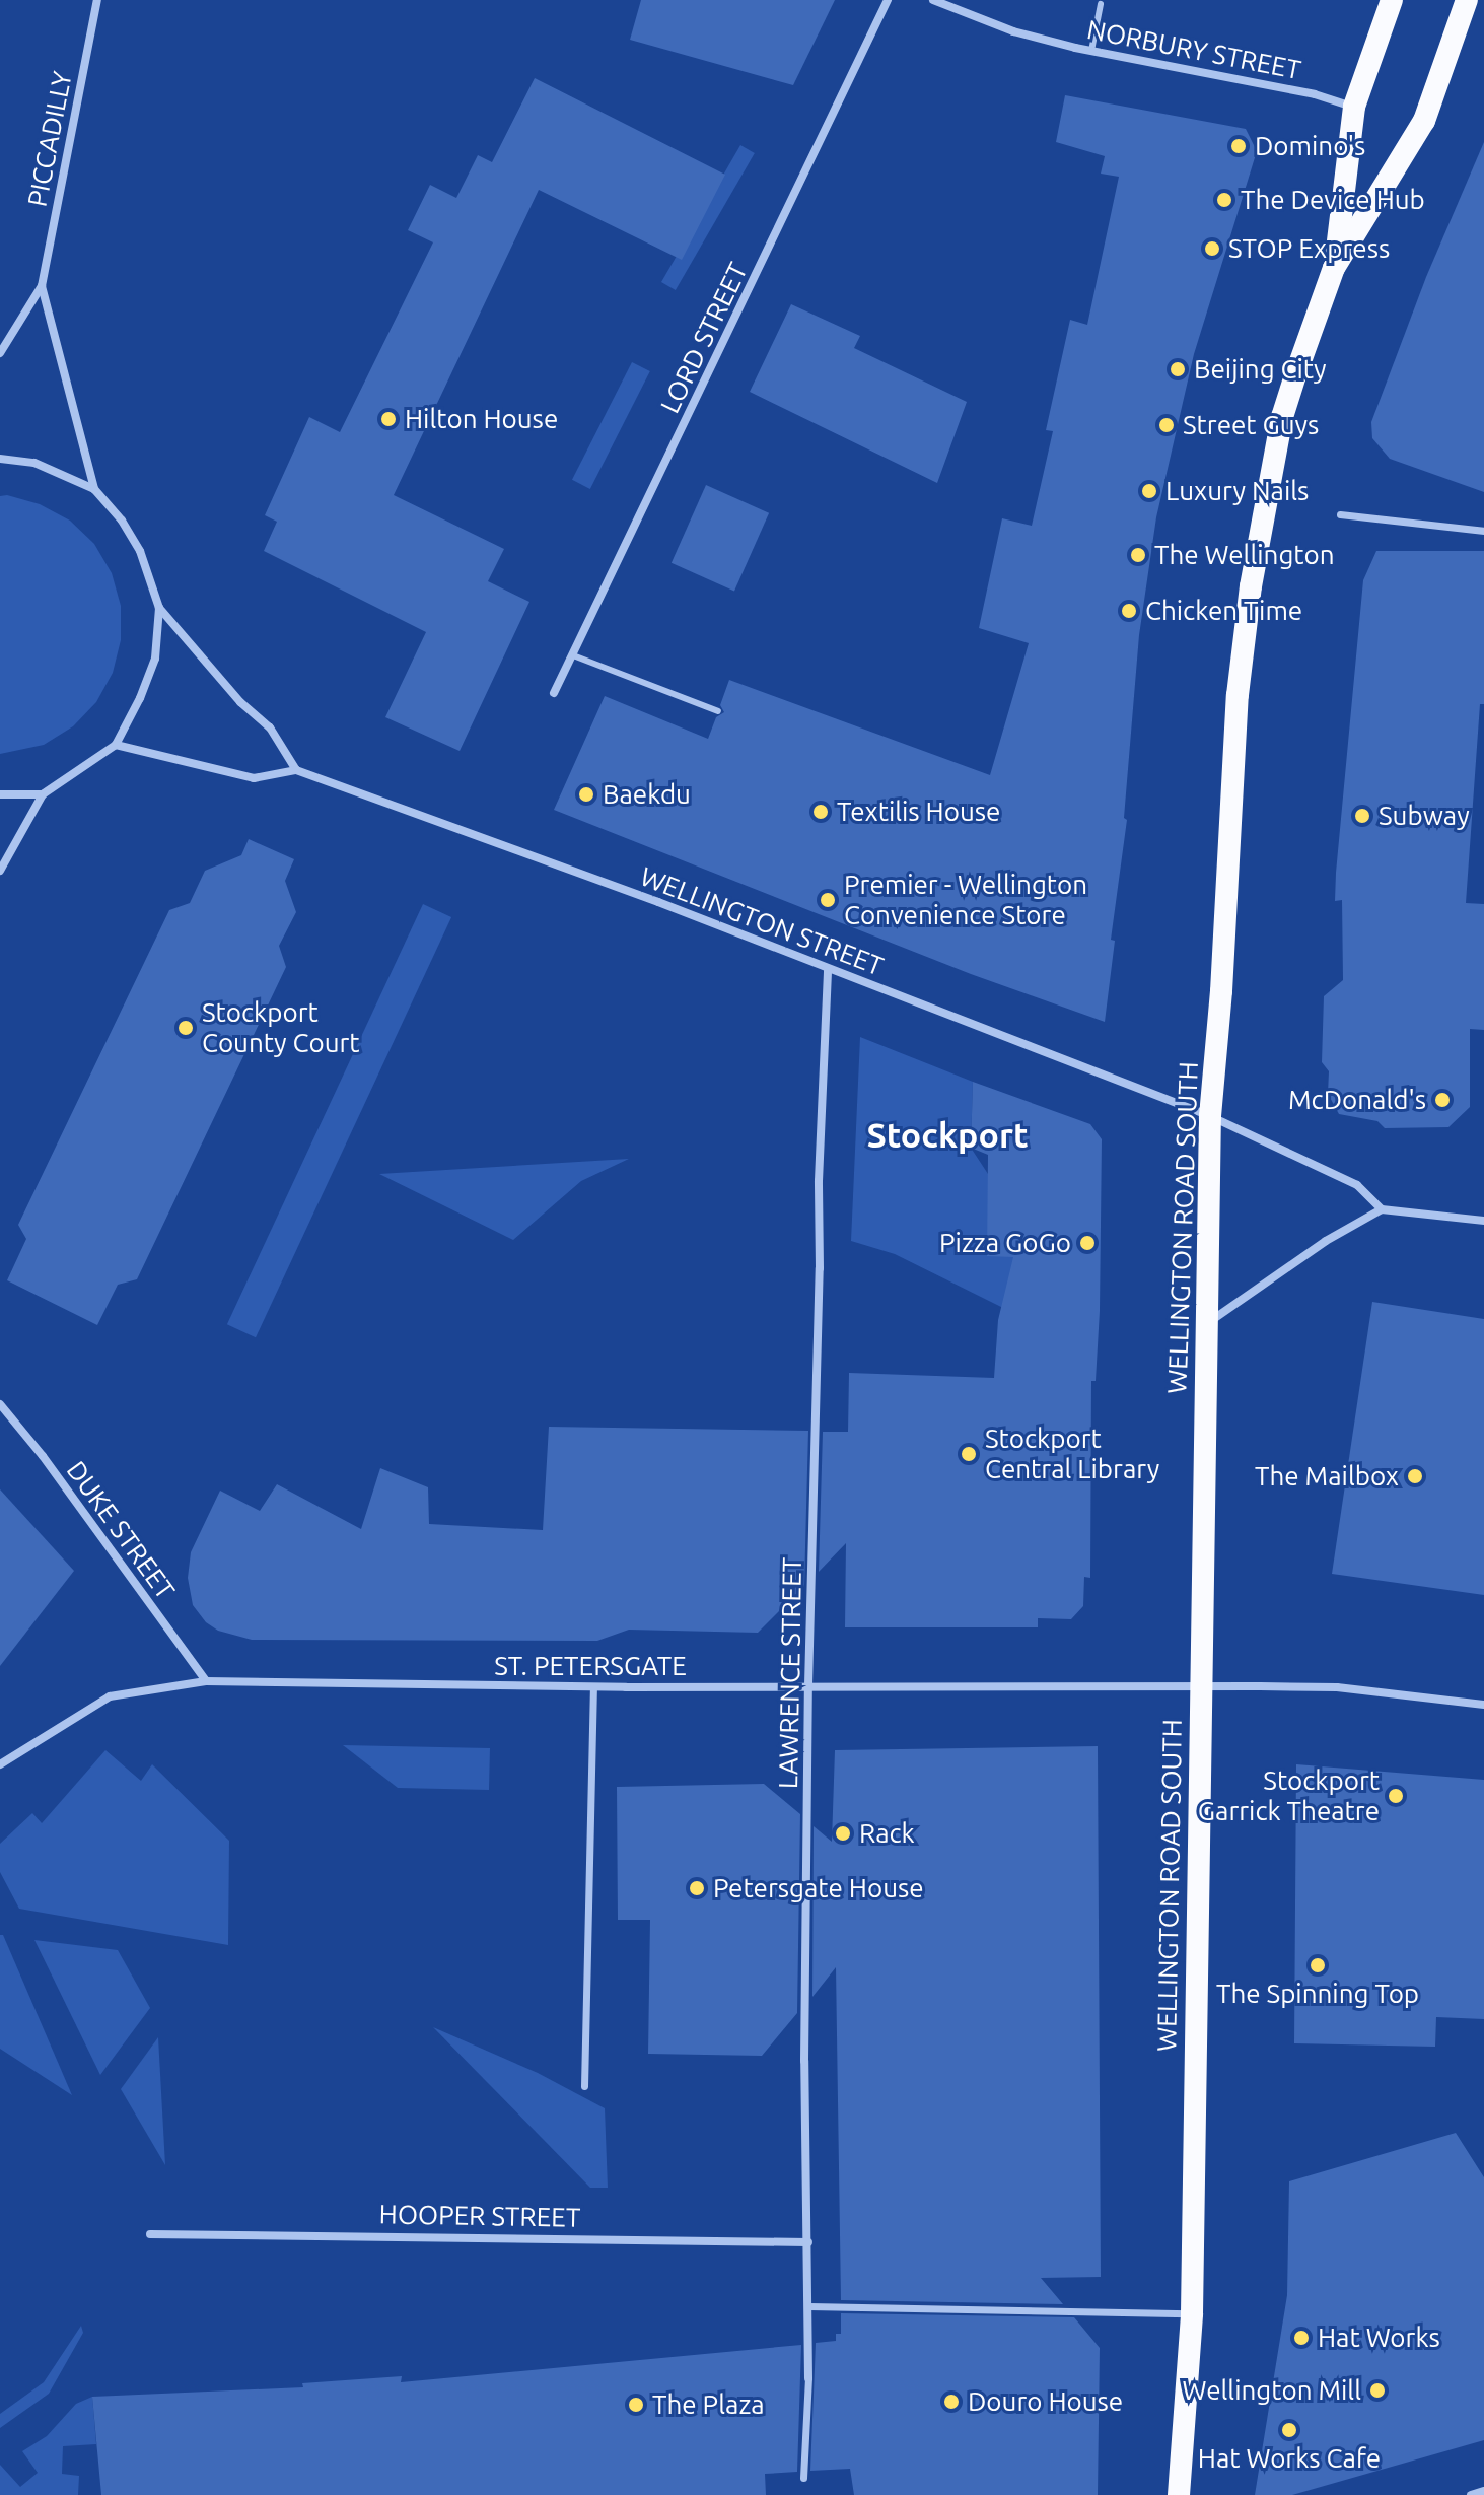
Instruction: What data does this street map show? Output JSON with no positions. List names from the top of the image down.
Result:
{
  "streets": {
    "highway": ["WELLINGTON ROAD SOUTH"],
    "street": [
      "NORBURY STREET",
      "PICCADILLY",
      "LORD STREET",
      "WELLINGTON STREET",
      "DUKE STREET",
      "ST. PETERSGATE",
      "LAWRENCE STREET",
      "HOOPER STREET"
    ]
  },
  "crossings": [
    ["NORBURY STREET", "WELLINGTON ROAD SOUTH"],
    ["WELLINGTON STREET", "WELLINGTON ROAD SOUTH"],
    ["WELLINGTON STREET", "LAWRENCE STREET"],
    ["WELLINGTON ROAD SOUTH", "ST. PETERSGATE"],
    ["DUKE STREET", "ST. PETERSGATE"],
    ["ST. PETERSGATE", "LAWRENCE STREET"],
    ["LAWRENCE STREET", "HOOPER STREET"]
  ],
  "districts": ["Stockport"],
  "places": [
    "Domino's",
    "The Device Hub",
    "STOP Express",
    "Beijing City",
    "Hilton House",
    "Street Guys",
    "Luxury Nails",
    "The Wellington",
    "Chicken Time",
    "Baekdu",
    "Textilis House",
    "Subway",
    "Premier - Wellington Convenience Store",
    "Stockport County Court",
    "McDonald's",
    "Pizza GoGo",
    "Stockport Central Library",
    "The Mailbox",
    "Stockport Garrick Theatre",
    "Rack",
    "Petersgate House",
    "The Spinning Top",
    "Hat Works",
    "Wellington Mill",
    "Douro House",
    "The Plaza",
    "Hat Works Cafe"
  ]
}
